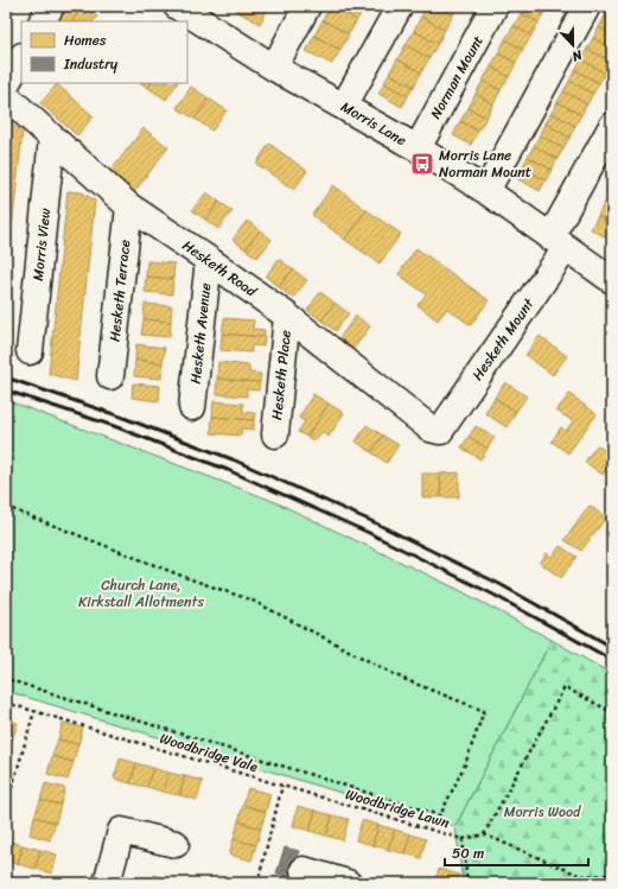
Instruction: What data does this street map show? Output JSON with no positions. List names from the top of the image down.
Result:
{
  "streets": {
    "street": [
      "Norman Mount",
      "Morris Lane",
      "Morris View",
      "Hesketh Road",
      "Hesketh Terrace",
      "Hesketh Avenue",
      "Hesketh Mount",
      "Hesketh Place"
    ],
    "path": ["Woodbridge Vale", "Woodbridge Lawn"]
  },
  "crossings": [
    ["Norman Mount", "Morris Lane"],
    ["Morris Lane", "Hesketh Mount"],
    ["Morris View", "Hesketh Road"],
    ["Hesketh Road", "Hesketh Terrace"],
    ["Hesketh Road", "Hesketh Avenue"],
    ["Hesketh Road", "Hesketh Mount"],
    ["Hesketh Road", "Hesketh Place"],
    ["Woodbridge Vale", "Woodbridge Lawn"]
  ],
  "parks": ["Church Lane, Kirkstall Allotments", "Morris Wood"],
  "places": {
    "bus stop": ["Morris Lane Norman Mount"]
  },
  "legend": ["Homes", "Industry"],
  "scale_bar": "50 m",
  "north": "bottom"
}
